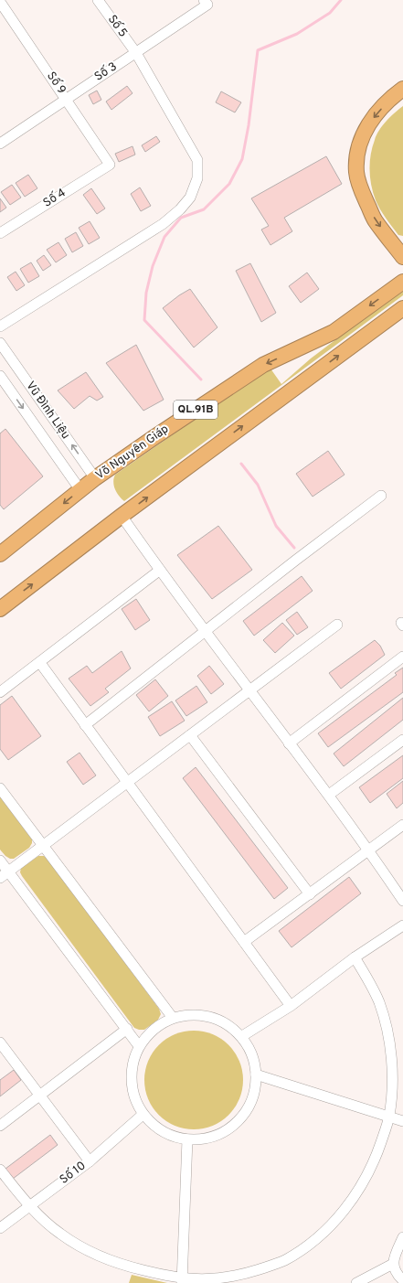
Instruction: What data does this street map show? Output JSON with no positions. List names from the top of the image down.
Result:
{
  "streets": {
    "highway": ["QL.91B", "Võ Nguyên Giáp"],
    "street": [
      "Số 5",
      "Số 3",
      "Số 9",
      "Số 4",
      "Vũ Đình Liệu",
      "Số 10"
    ]
  },
  "crossings": [
    ["Số 5", "Số 3"],
    ["Số 3", "Số 9"],
    ["Số 9", "Số 4"],
    ["Vũ Đình Liệu", "Võ Nguyên Giáp"]
  ]
}
